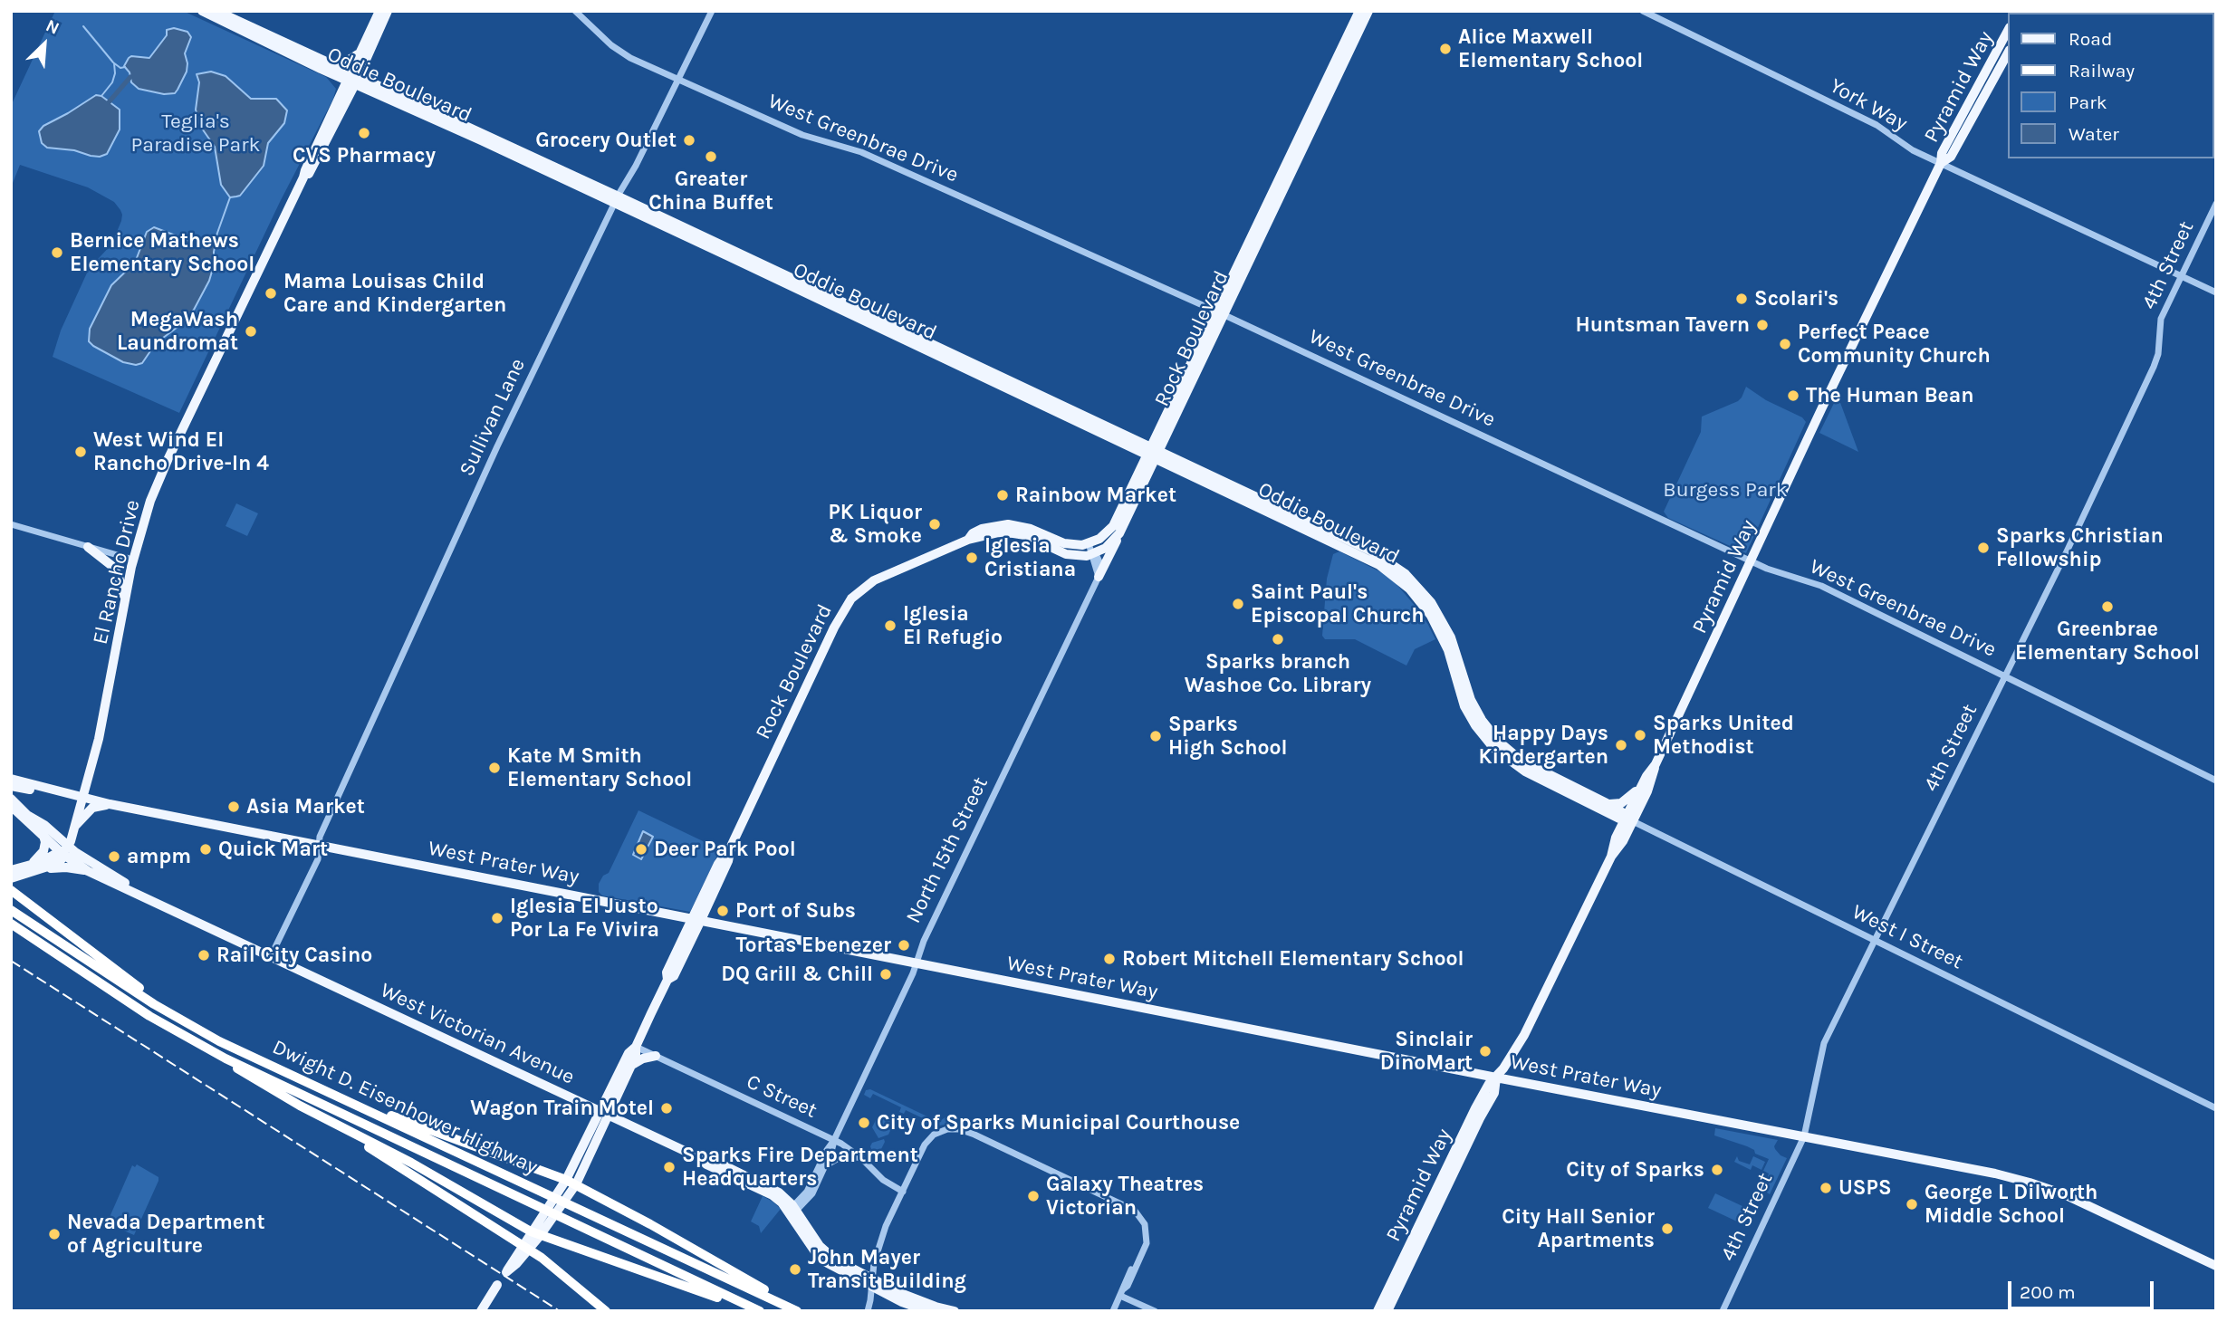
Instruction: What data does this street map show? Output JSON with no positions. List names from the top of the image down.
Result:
{
  "streets": {
    "highway": ["Dwight D. Eisenhower Highway"],
    "main road": [
      "Oddie Boulevard",
      "Pyramid Way",
      "Rock Boulevard",
      "El Rancho Drive",
      "West Prater Way",
      "West Victorian Avenue"
    ],
    "street": [
      "York Way",
      "West Greenbrae Drive",
      "4th Street",
      "Sullivan Lane",
      "North 15th Street",
      "West I Street",
      "C Street"
    ]
  },
  "crossings": [
    ["Oddie Boulevard", "Pyramid Way"],
    ["Oddie Boulevard", "Rock Boulevard"],
    ["Oddie Boulevard", "Sullivan Lane"],
    ["Oddie Boulevard", "El Rancho Drive"],
    ["Oddie Boulevard", "West I Street"],
    ["Pyramid Way", "York Way"],
    ["Pyramid Way", "West Greenbrae Drive"],
    ["Pyramid Way", "West Prater Way"],
    ["Pyramid Way", "West I Street"],
    ["York Way", "4th Street"],
    ["West Greenbrae Drive", "4th Street"],
    ["West Greenbrae Drive", "Rock Boulevard"],
    ["West Greenbrae Drive", "Sullivan Lane"],
    ["4th Street", "West Prater Way"],
    ["4th Street", "West I Street"],
    ["Rock Boulevard", "West Prater Way"],
    ["Rock Boulevard", "West Victorian Avenue"],
    ["Rock Boulevard", "C Street"],
    ["Sullivan Lane", "West Prater Way"],
    ["Sullivan Lane", "West Victorian Avenue"],
    ["El Rancho Drive", "West Prater Way"],
    ["El Rancho Drive", "West Victorian Avenue"],
    ["North 15th Street", "West Prater Way"],
    ["North 15th Street", "West Victorian Avenue"],
    ["North 15th Street", "C Street"]
  ],
  "parks": ["Teglia's Paradise Park", "Burgess Park"],
  "places": [
    "Alice Maxwell Elementary School",
    "CVS Pharmacy",
    "Grocery Outlet",
    "Greater China Buffet",
    "Bernice Mathews Elementary School",
    "Mama Louisas Child Care and Kindergarten",
    "Scolari's",
    "Huntsman Tavern",
    "MegaWash Laundromat",
    "Perfect Peace Community Church",
    "The Human Bean",
    "West Wind El Rancho Drive-In 4",
    "Rainbow Market",
    "PK Liquor & Smoke",
    "Sparks Christian Fellowship",
    "Iglesia Cristiana",
    "Saint Paul's Episcopal Church",
    "Greenbrae Elementary School",
    "Iglesia El Refugio",
    "Sparks branch Washoe Co. Library",
    "Sparks United Methodist",
    "Sparks High School",
    "Happy Days Kindergarten",
    "Kate M Smith Elementary School",
    "Asia Market",
    "Quick Mart",
    "Deer Park Pool",
    "ampm",
    "Port of Subs",
    "Iglesia El Justo Por La Fe Vivira",
    "Tortas Ebenezer",
    "Rail City Casino",
    "Robert Mitchell Elementary School",
    "DQ Grill & Chill",
    "Sinclair DinoMart",
    "Wagon Train Motel",
    "City of Sparks Municipal Courthouse",
    "Sparks Fire Department Headquarters",
    "City of Sparks",
    "USPS",
    "Galaxy Theatres Victorian",
    "George L Dilworth Middle School",
    "City Hall Senior Apartments",
    "Nevada Department of Agriculture",
    "John Mayer Transit Building"
  ],
  "legend": [
    "Road",
    "Railway",
    "Park",
    "Water"
  ],
  "scale_bar": "200 m",
  "north": "top right"
}
